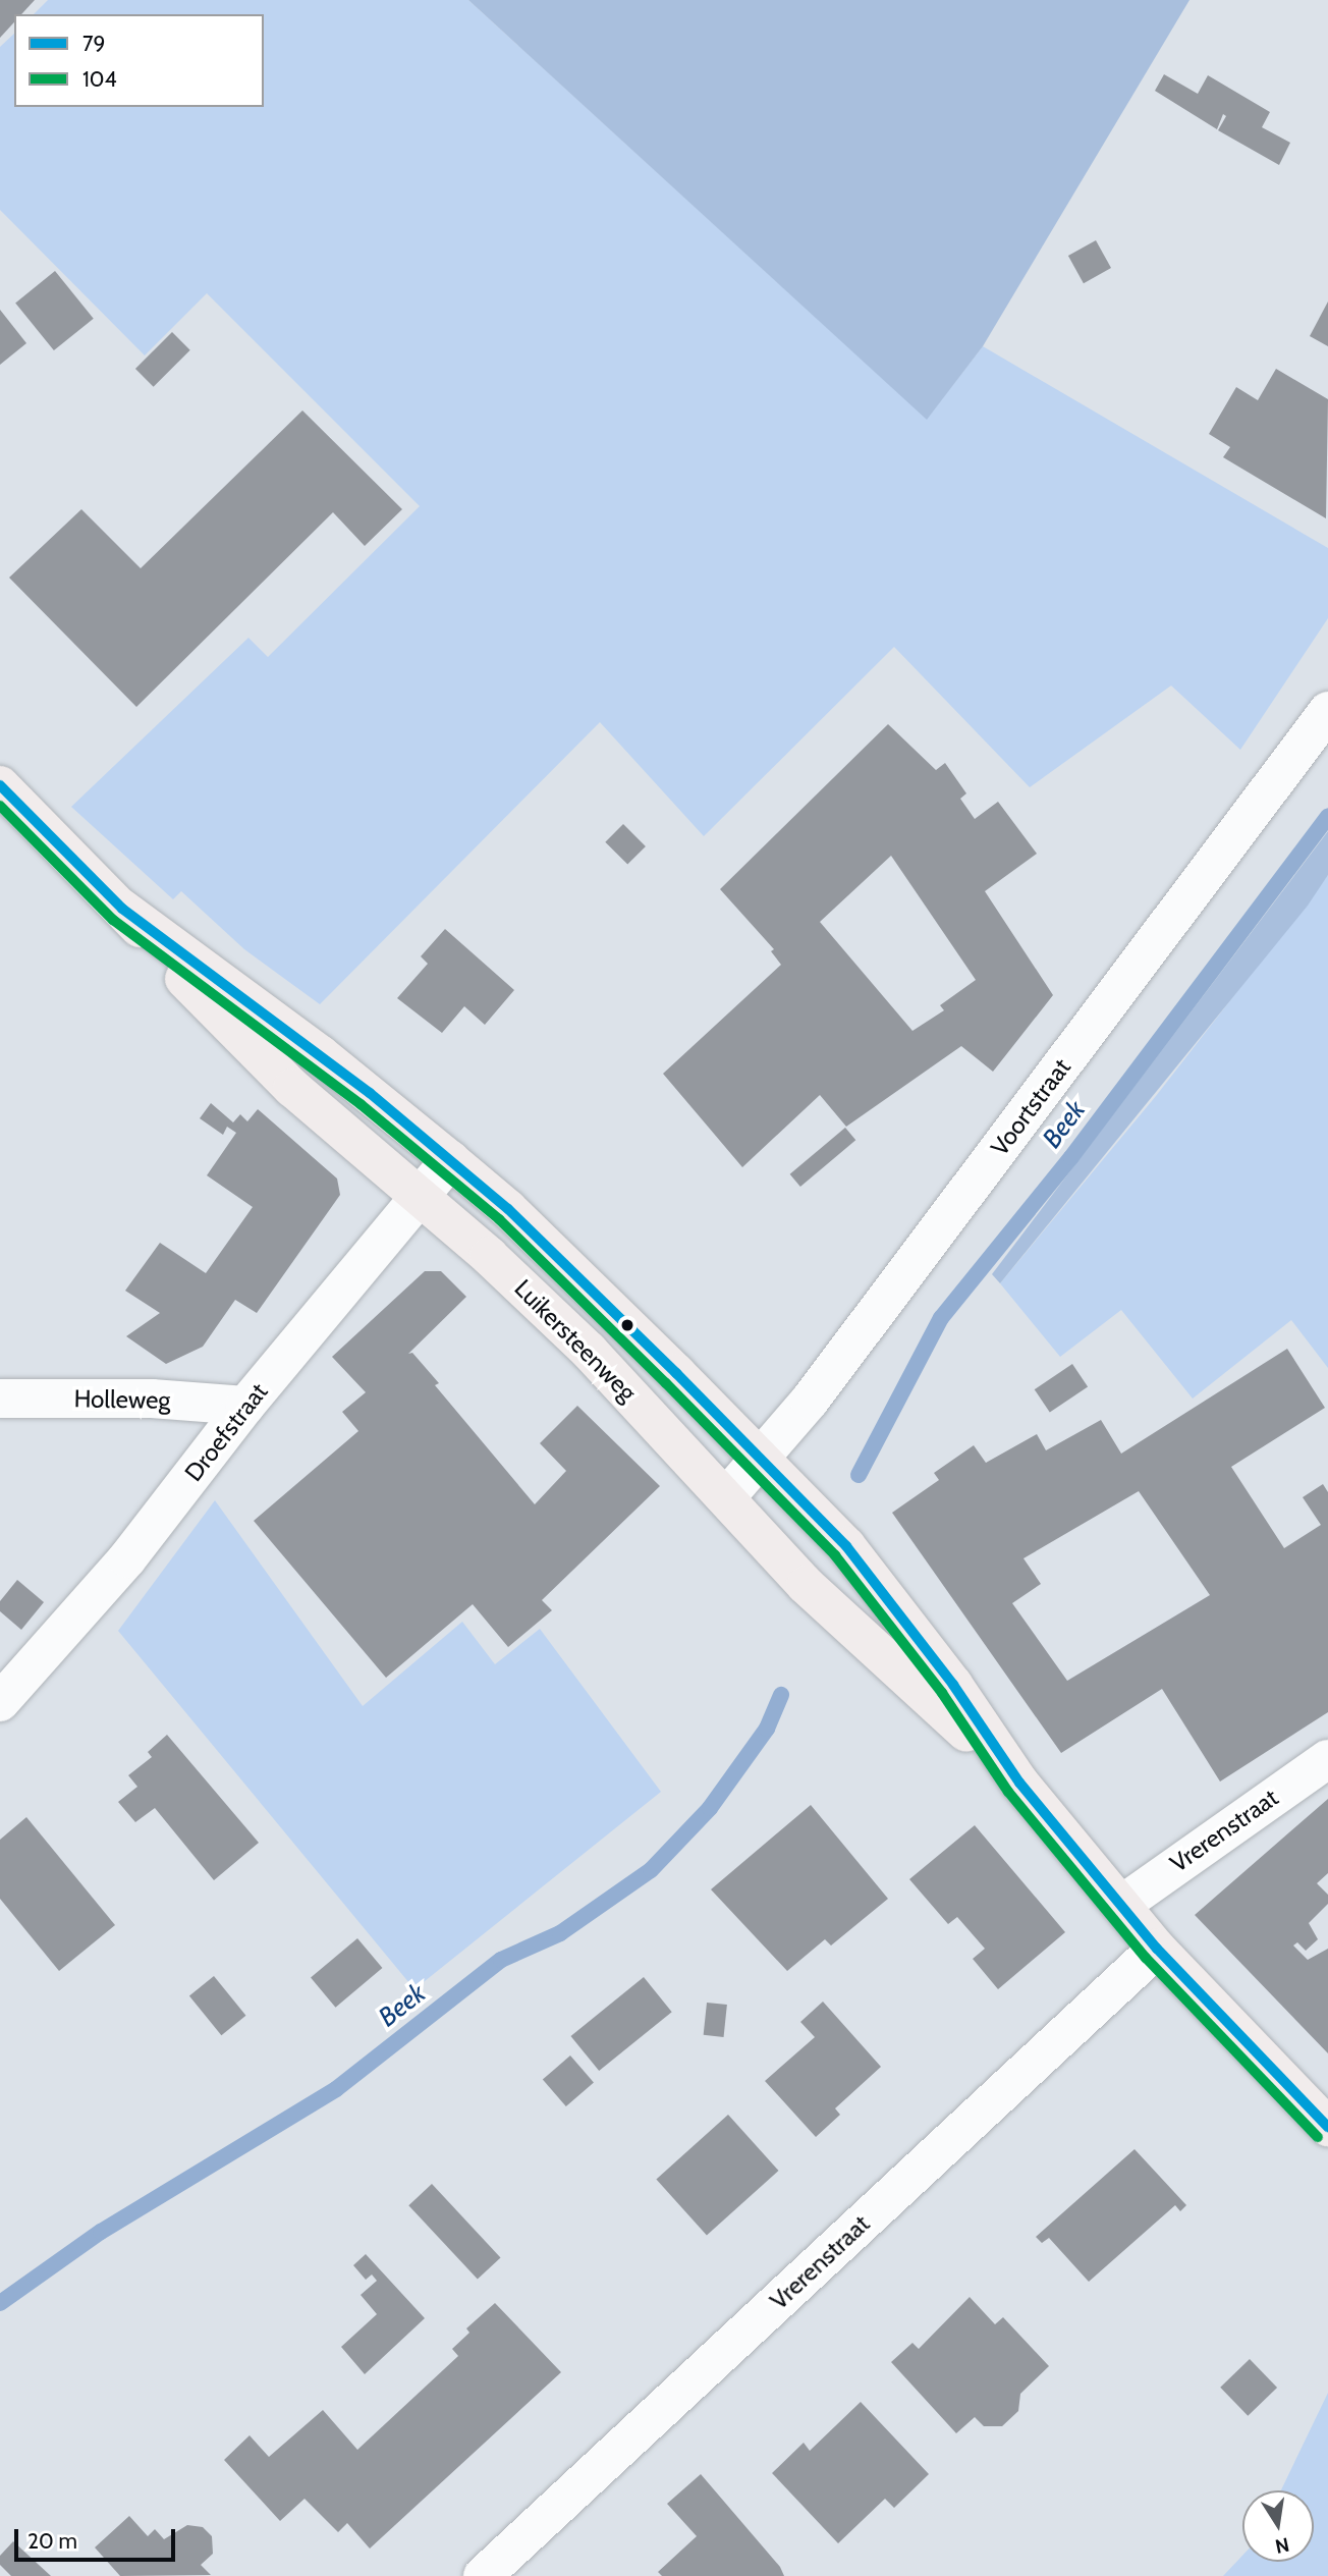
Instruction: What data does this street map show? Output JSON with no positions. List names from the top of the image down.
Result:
{
  "streets": {
    "main road": ["Luikersteenweg"],
    "street": [
      "Voortstraat",
      "Holleweg",
      "Droefstraat",
      "Vrerenstraat"
    ]
  },
  "crossings": [
    ["Voortstraat", "Luikersteenweg"],
    ["Luikersteenweg", "Droefstraat"],
    ["Luikersteenweg", "Vrerenstraat"],
    ["Holleweg", "Droefstraat"]
  ],
  "water": ["Beek"],
  "lines": ["transit line 79", "transit line 104"],
  "legend": ["79", "104"],
  "scale_bar": "20 m",
  "north": "bottom"
}
